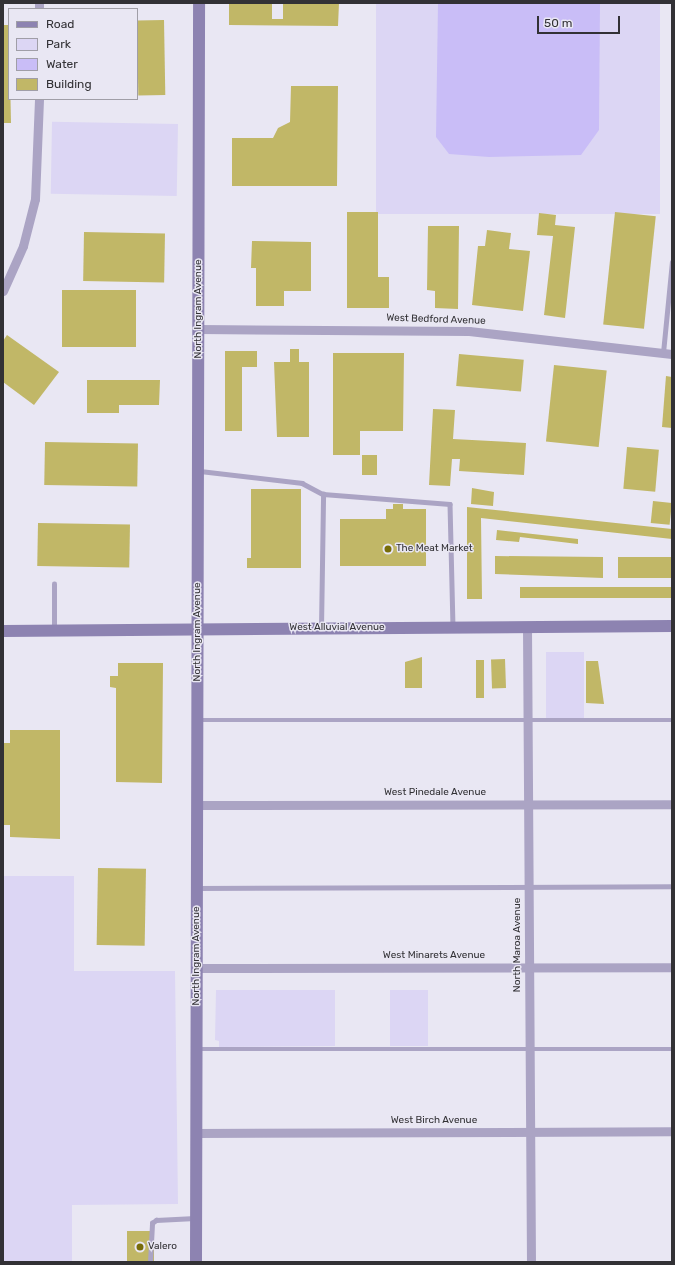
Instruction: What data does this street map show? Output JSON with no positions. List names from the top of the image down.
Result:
{
  "streets": {
    "street": [
      "North Ingram Avenue",
      "West Bedford Avenue",
      "West Alluvial Avenue",
      "West Pinedale Avenue",
      "North Maroa Avenue",
      "West Minarets Avenue",
      "West Birch Avenue"
    ]
  },
  "crossings": [
    ["North Ingram Avenue", "West Bedford Avenue"],
    ["North Ingram Avenue", "West Alluvial Avenue"],
    ["North Ingram Avenue", "West Pinedale Avenue"],
    ["North Ingram Avenue", "West Minarets Avenue"],
    ["North Ingram Avenue", "West Birch Avenue"],
    ["West Alluvial Avenue", "North Maroa Avenue"],
    ["West Pinedale Avenue", "North Maroa Avenue"],
    ["North Maroa Avenue", "West Minarets Avenue"],
    ["North Maroa Avenue", "West Birch Avenue"]
  ],
  "places": ["The Meat Market", "Valero"],
  "legend": [
    "Road",
    "Park",
    "Water",
    "Building"
  ],
  "scale_bar": "50 m"
}
